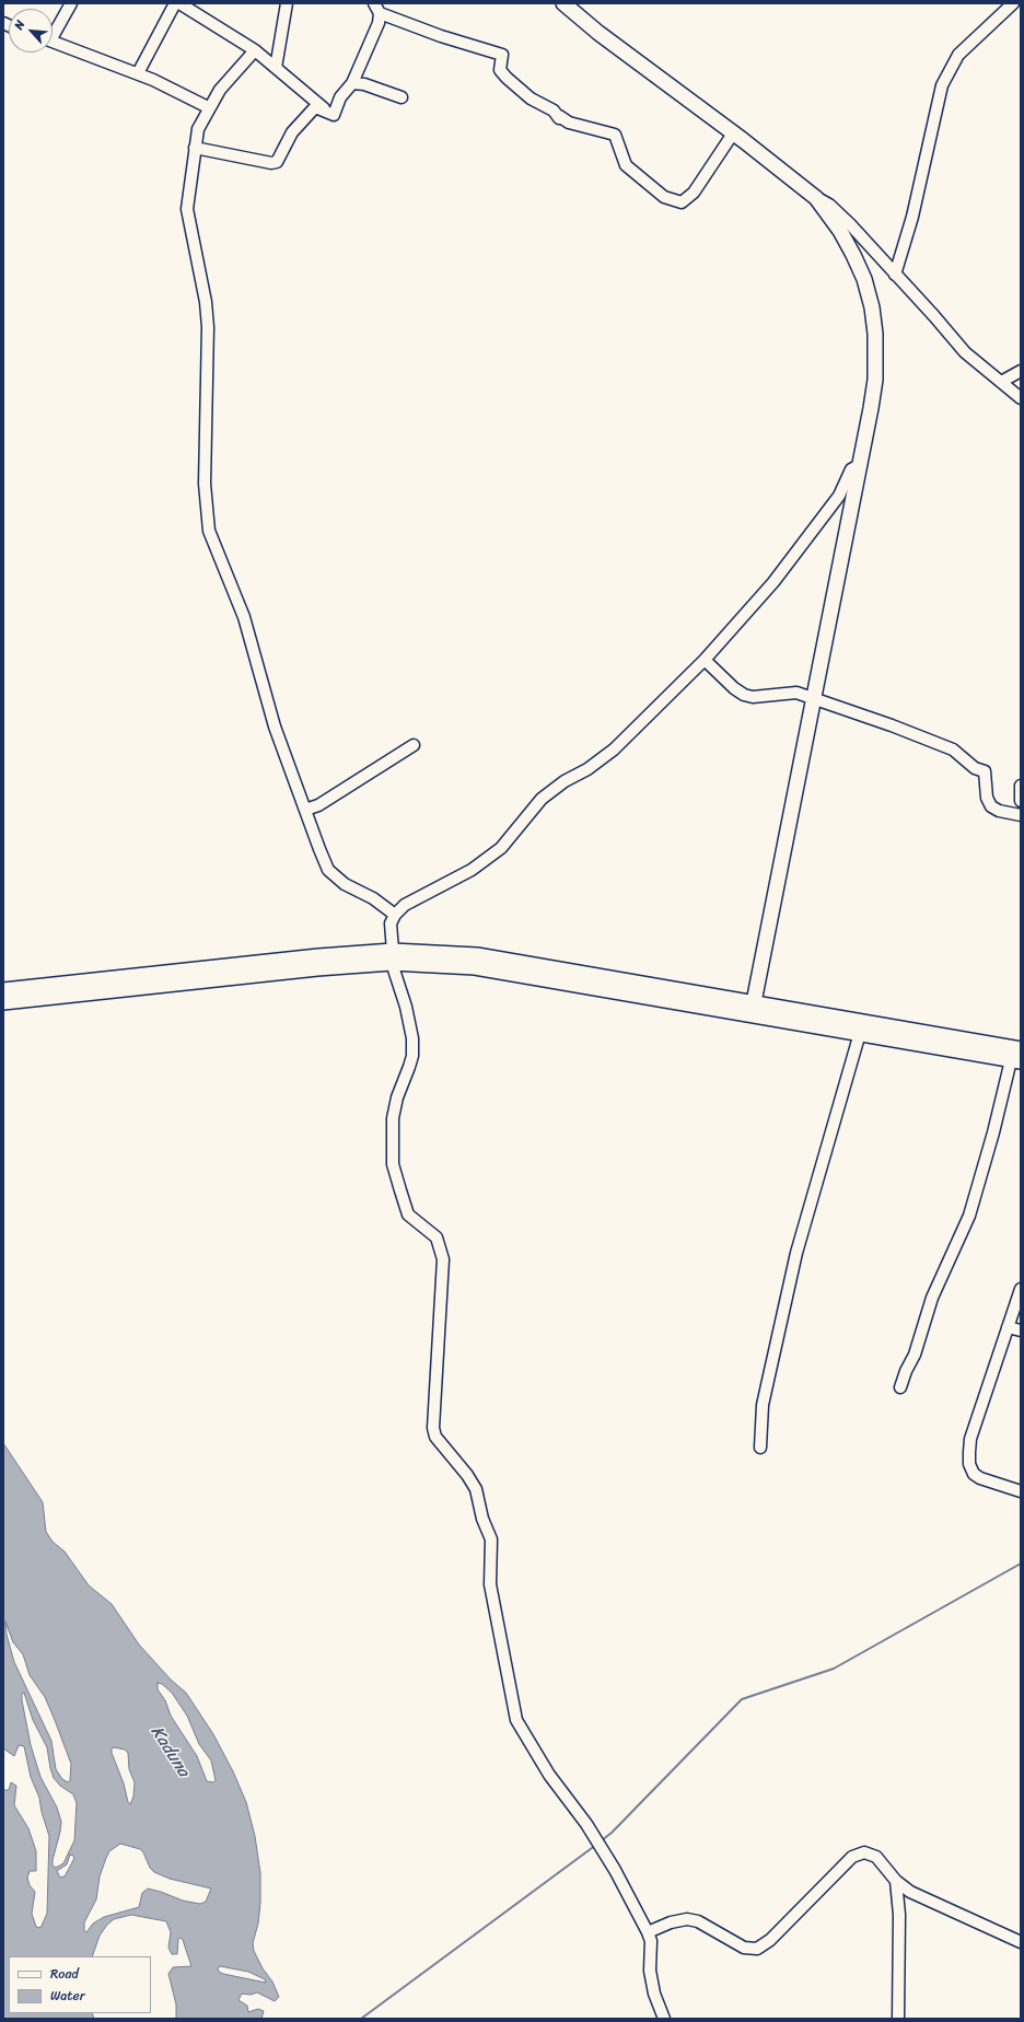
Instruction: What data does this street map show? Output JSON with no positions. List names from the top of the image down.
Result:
{
  "water": ["Kaduna"],
  "legend": ["Road", "Water"],
  "north": "top left"
}
